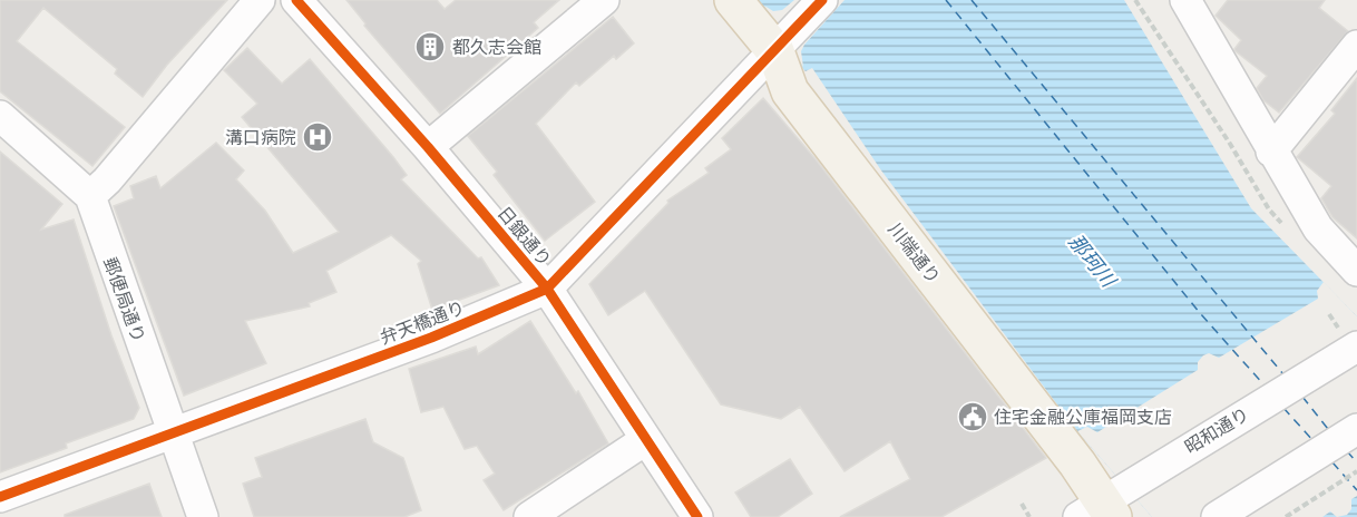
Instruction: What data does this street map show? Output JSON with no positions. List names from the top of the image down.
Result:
{
  "streets": {
    "main road": ["川端通り"],
    "street": [
      "日銀通り",
      "郵便局通り",
      "弁天橋通り",
      "昭和通り"
    ]
  },
  "crossings": [
    ["日銀通り", "弁天橋通り"],
    ["川端通り", "弁天橋通り"],
    ["川端通り", "昭和通り"],
    ["郵便局通り", "弁天橋通り"]
  ],
  "water": ["那珂川"],
  "places": {
    "building": ["都久志会館"],
    "hospital": ["溝口病院"],
    "public building": ["住宅金融公庫福岡支店"]
  }
}
